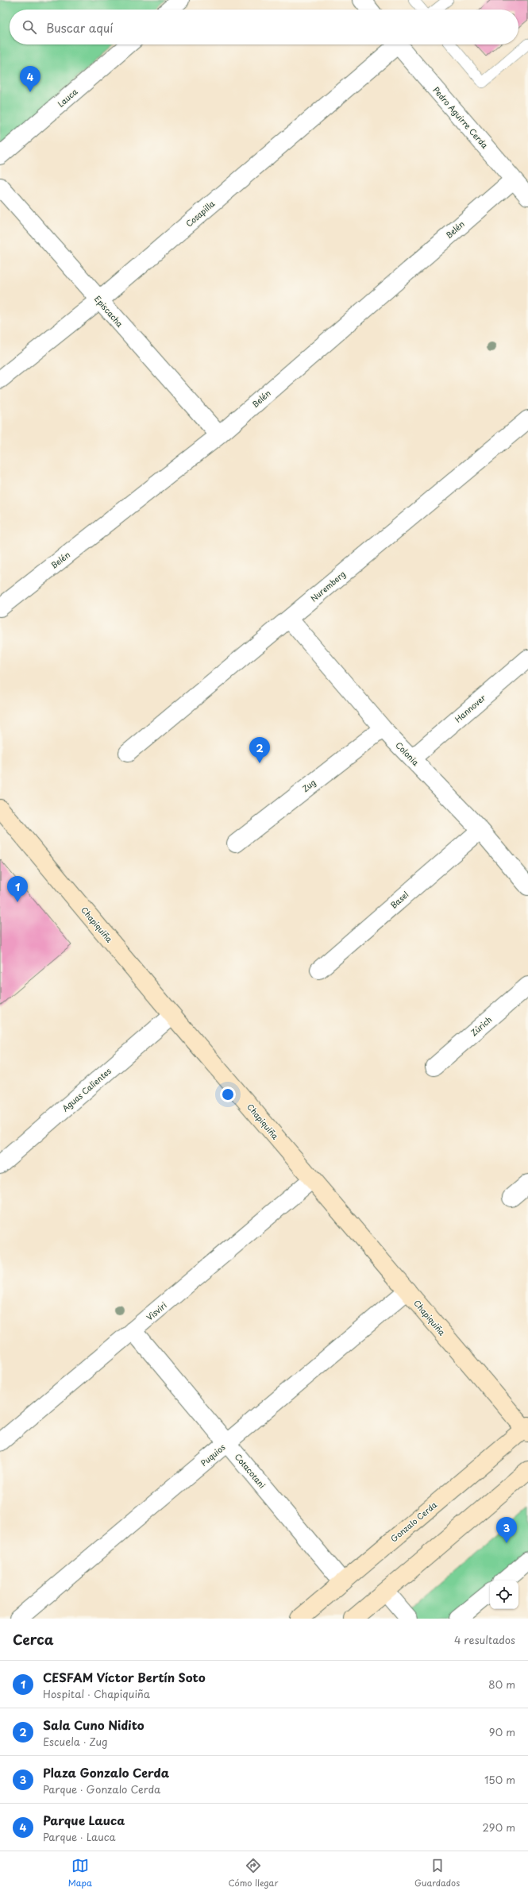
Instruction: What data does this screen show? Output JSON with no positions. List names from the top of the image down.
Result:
{
  "streets": {
    "street": [
      "Lauca",
      "Pedro Aguirre Cerda",
      "Cosapilla",
      "Belén",
      "Episcacha",
      "Nuremberg",
      "Hannover",
      "Colonia",
      "Zug",
      "Basel",
      "Chapiquiña",
      "Zúrich",
      "Aguas Calientes",
      "Visviri",
      "Puquios",
      "Cotacotani",
      "Gonzalo Cerda"
    ]
  },
  "crossings": [
    ["Pedro Aguirre Cerda", "Belén"],
    ["Cosapilla", "Episcacha"],
    ["Belén", "Episcacha"],
    ["Nuremberg", "Colonia"],
    ["Hannover", "Colonia"],
    ["Colonia", "Zug"],
    ["Colonia", "Basel"],
    ["Chapiquiña", "Aguas Calientes"],
    ["Chapiquiña", "Visviri"],
    ["Chapiquiña", "Puquios"],
    ["Chapiquiña", "Gonzalo Cerda"],
    ["Visviri", "Cotacotani"],
    ["Puquios", "Cotacotani"],
    ["Cotacotani", "Gonzalo Cerda"]
  ],
  "page": {
    "search": "Buscar aquí",
    "pins": [
      "4",
      "2",
      "1",
      "3"
    ],
    "heading": ["Cerca", "4 resultados"],
    "list": [
      {
        "mark": "1",
        "name": "CESFAM Víctor Bertín Soto",
        "note": "Hospital · Chapiquiña",
        "value": "80 m"
      },
      {
        "mark": "2",
        "name": "Sala Cuno Nidito",
        "note": "Escuela · Zug",
        "value": "90 m"
      },
      {
        "mark": "3",
        "name": "Plaza Gonzalo Cerda",
        "note": "Parque · Gonzalo Cerda",
        "value": "150 m"
      },
      {
        "mark": "4",
        "name": "Parque Lauca",
        "note": "Parque · Lauca",
        "value": "290 m"
      }
    ],
    "nav": ["Mapa", "Cómo llegar", "Guardados"]
  }
}
